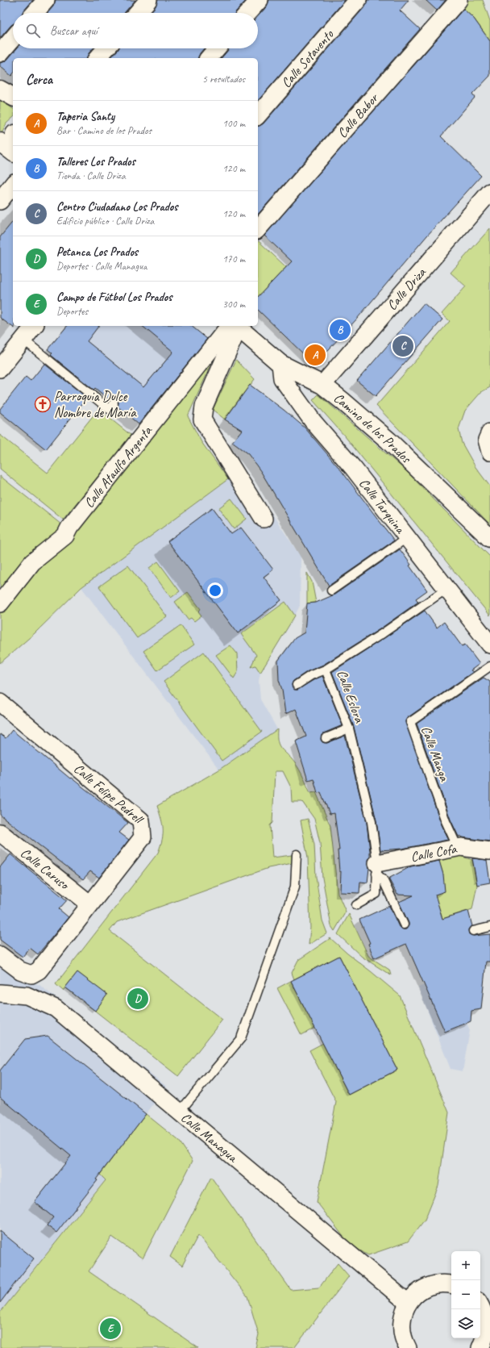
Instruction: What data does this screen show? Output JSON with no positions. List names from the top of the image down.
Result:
{
  "streets": {
    "main road": ["Camino de los Prados"],
    "street": [
      "Calle Sotavento",
      "Calle Babor",
      "Calle Driza",
      "Calle Ataulfo Argenta",
      "Calle Tarquina",
      "Calle Felipe Pedrell",
      "Calle Cofa",
      "Calle Caruso",
      "Calle Managua"
    ],
    "lane": ["Calle Eslora", "Calle Manga"]
  },
  "crossings": [
    ["Calle Driza", "Camino de los Prados"],
    ["Camino de los Prados", "Calle Ataulfo Argenta"],
    ["Camino de los Prados", "Calle Tarquina"],
    ["Calle Tarquina", "Calle Eslora"],
    ["Calle Eslora", "Calle Cofa"],
    ["Calle Manga", "Calle Cofa"],
    ["Calle Felipe Pedrell", "Calle Caruso"]
  ],
  "places": {
    "church": ["Parroquia Dulce Nombre de María"]
  },
  "page": {
    "search": "Buscar aquí",
    "heading": ["Cerca", "5 resultados"],
    "list": [
      {
        "mark": "A",
        "name": "Taperia Santy",
        "note": "Bar · Camino de los Prados",
        "value": "100 m"
      },
      {
        "mark": "B",
        "name": "Talleres Los Prados",
        "note": "Tienda · Calle Driza",
        "value": "120 m"
      },
      {
        "mark": "C",
        "name": "Centro Ciudadano Los Prados",
        "note": "Edificio público · Calle Driza",
        "value": "120 m"
      },
      {
        "mark": "D",
        "name": "Petanca Los Prados",
        "note": "Deportes · Calle Managua",
        "value": "170 m"
      },
      {
        "mark": "E",
        "name": "Campo de Fútbol Los Prados",
        "note": "Deportes",
        "value": "300 m"
      }
    ],
    "pins": [
      "B",
      "C",
      "A",
      "D",
      "E"
    ],
    "map_buttons": ["+", "−"]
  }
}
